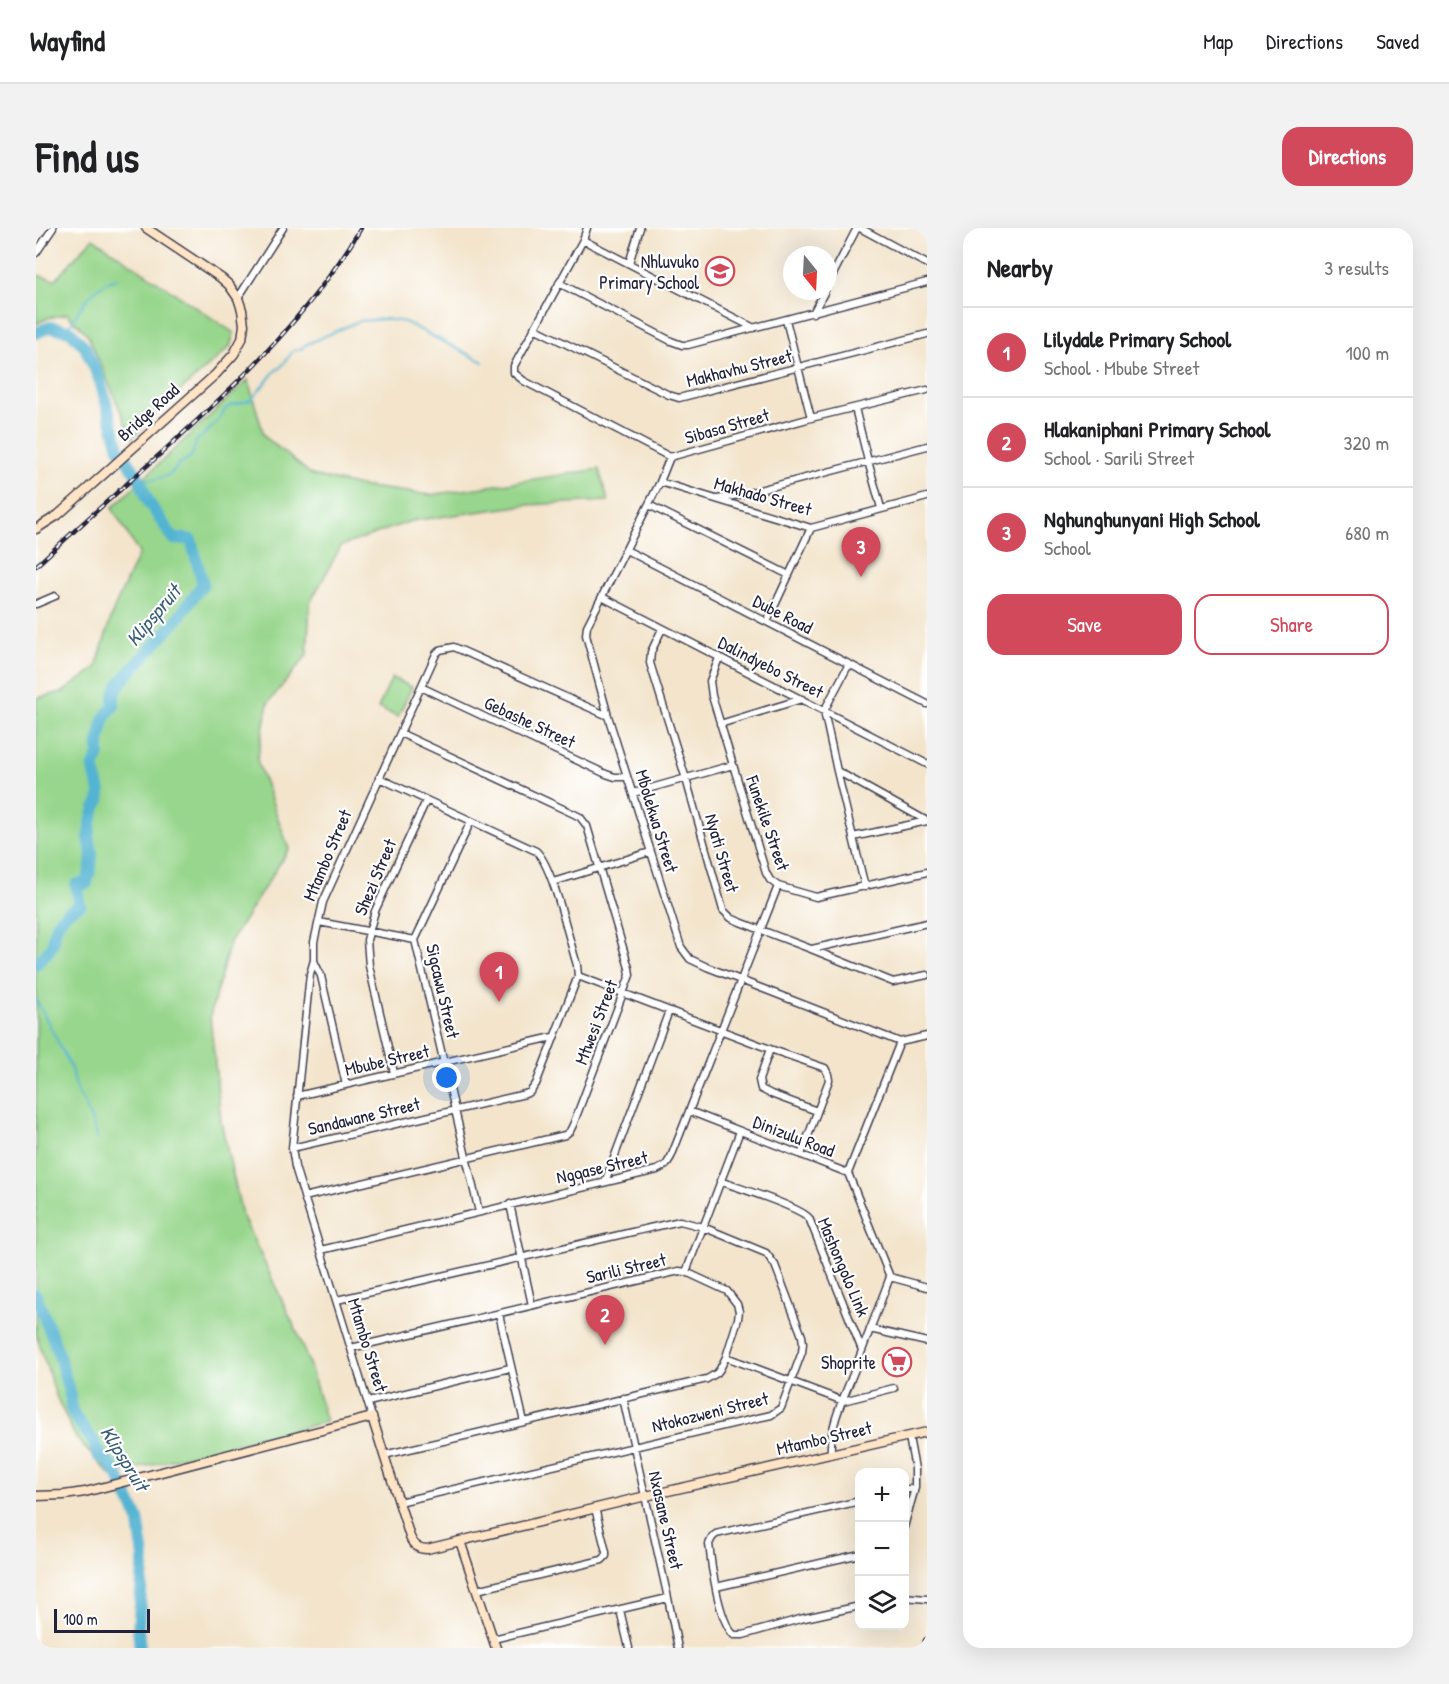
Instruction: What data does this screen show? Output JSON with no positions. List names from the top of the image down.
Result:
{
  "streets": {
    "street": [
      "Makhavhu Street",
      "Bridge Road",
      "Sibasa Street",
      "Makhado Street",
      "Dube Road",
      "Dalindyebo Street",
      "Gebashe Street",
      "Mbolekwa Street",
      "Funekile Street",
      "Nyati Street",
      "Mtambo Street",
      "Shezi Street",
      "Sigcawu Street",
      "Mtwesi Street",
      "Mbube Street",
      "Sandawane Street",
      "Dinizulu Road",
      "Ngqase Street",
      "Mashongolo Link",
      "Sarili Street",
      "Ntokozweni Street",
      "Nxasane Street"
    ]
  },
  "crossings": [
    ["Makhavhu Street", "Sibasa Street"],
    ["Sibasa Street", "Mbolekwa Street"],
    ["Makhado Street", "Mbolekwa Street"],
    ["Dube Road", "Mbolekwa Street"],
    ["Dalindyebo Street", "Mbolekwa Street"],
    ["Dalindyebo Street", "Funekile Street"],
    ["Dalindyebo Street", "Nyati Street"],
    ["Gebashe Street", "Mbolekwa Street"],
    ["Gebashe Street", "Mtambo Street"],
    ["Mbolekwa Street", "Mtambo Street"],
    ["Mbolekwa Street", "Ngqase Street"],
    ["Funekile Street", "Ngqase Street"],
    ["Nyati Street", "Ngqase Street"],
    ["Mtambo Street", "Mtwesi Street"],
    ["Mtambo Street", "Mbube Street"],
    ["Mtambo Street", "Sandawane Street"],
    ["Mtambo Street", "Ngqase Street"],
    ["Mtambo Street", "Sarili Street"],
    ["Mtambo Street", "Ntokozweni Street"],
    ["Mtambo Street", "Nxasane Street"],
    ["Shezi Street", "Mbube Street"],
    ["Sigcawu Street", "Mtwesi Street"],
    ["Sigcawu Street", "Mbube Street"],
    ["Sigcawu Street", "Sandawane Street"],
    ["Sigcawu Street", "Ngqase Street"],
    ["Mbube Street", "Sandawane Street"],
    ["Dinizulu Road", "Ngqase Street"],
    ["Sarili Street", "Nxasane Street"],
    ["Ntokozweni Street", "Nxasane Street"]
  ],
  "water": ["Klipspruit"],
  "places": {
    "school or university": ["Nhluvuko Primary School"],
    "supermarket": ["Shoprite"]
  },
  "scale_bar": "100 m",
  "north": "bottom",
  "page": {
    "header": "Wayfind",
    "nav": ["Map", "Directions", "Saved"],
    "buttons": [
      "Directions",
      ["Save", "Share"]
    ],
    "title": "Find us",
    "heading": ["Nearby", "3 results"],
    "list": [
      {
        "mark": "1",
        "name": "Lilydale Primary School",
        "note": "School · Mbube Street",
        "value": "100 m"
      },
      {
        "mark": "2",
        "name": "Hlakaniphani Primary School",
        "note": "School · Sarili Street",
        "value": "320 m"
      },
      {
        "mark": "3",
        "name": "Nghunghunyani High School",
        "note": "School",
        "value": "680 m"
      }
    ],
    "pins": ["3", "1", "2"],
    "map_buttons": ["+", "−"],
    "scale": "100 m"
  }
}
